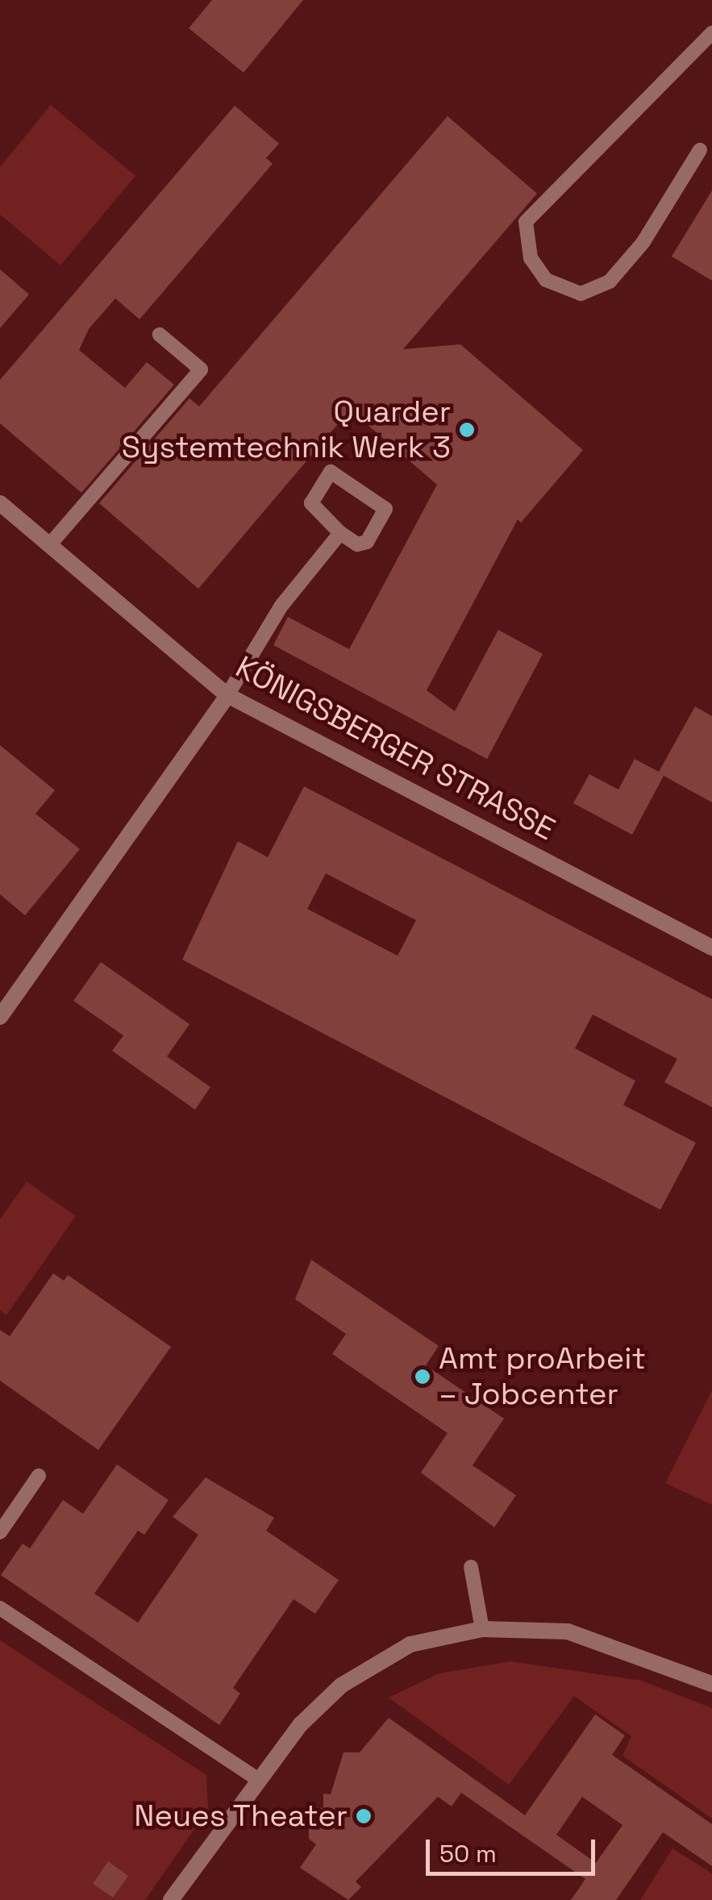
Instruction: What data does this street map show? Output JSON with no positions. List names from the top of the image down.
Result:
{
  "streets": {
    "street": ["KÖNIGSBERGER STRASSE"]
  },
  "places": ["Quarder Systemtechnik Werk 3", "Amt proArbeit – Jobcenter", "Neues Theater"],
  "scale_bar": "50 m"
}
